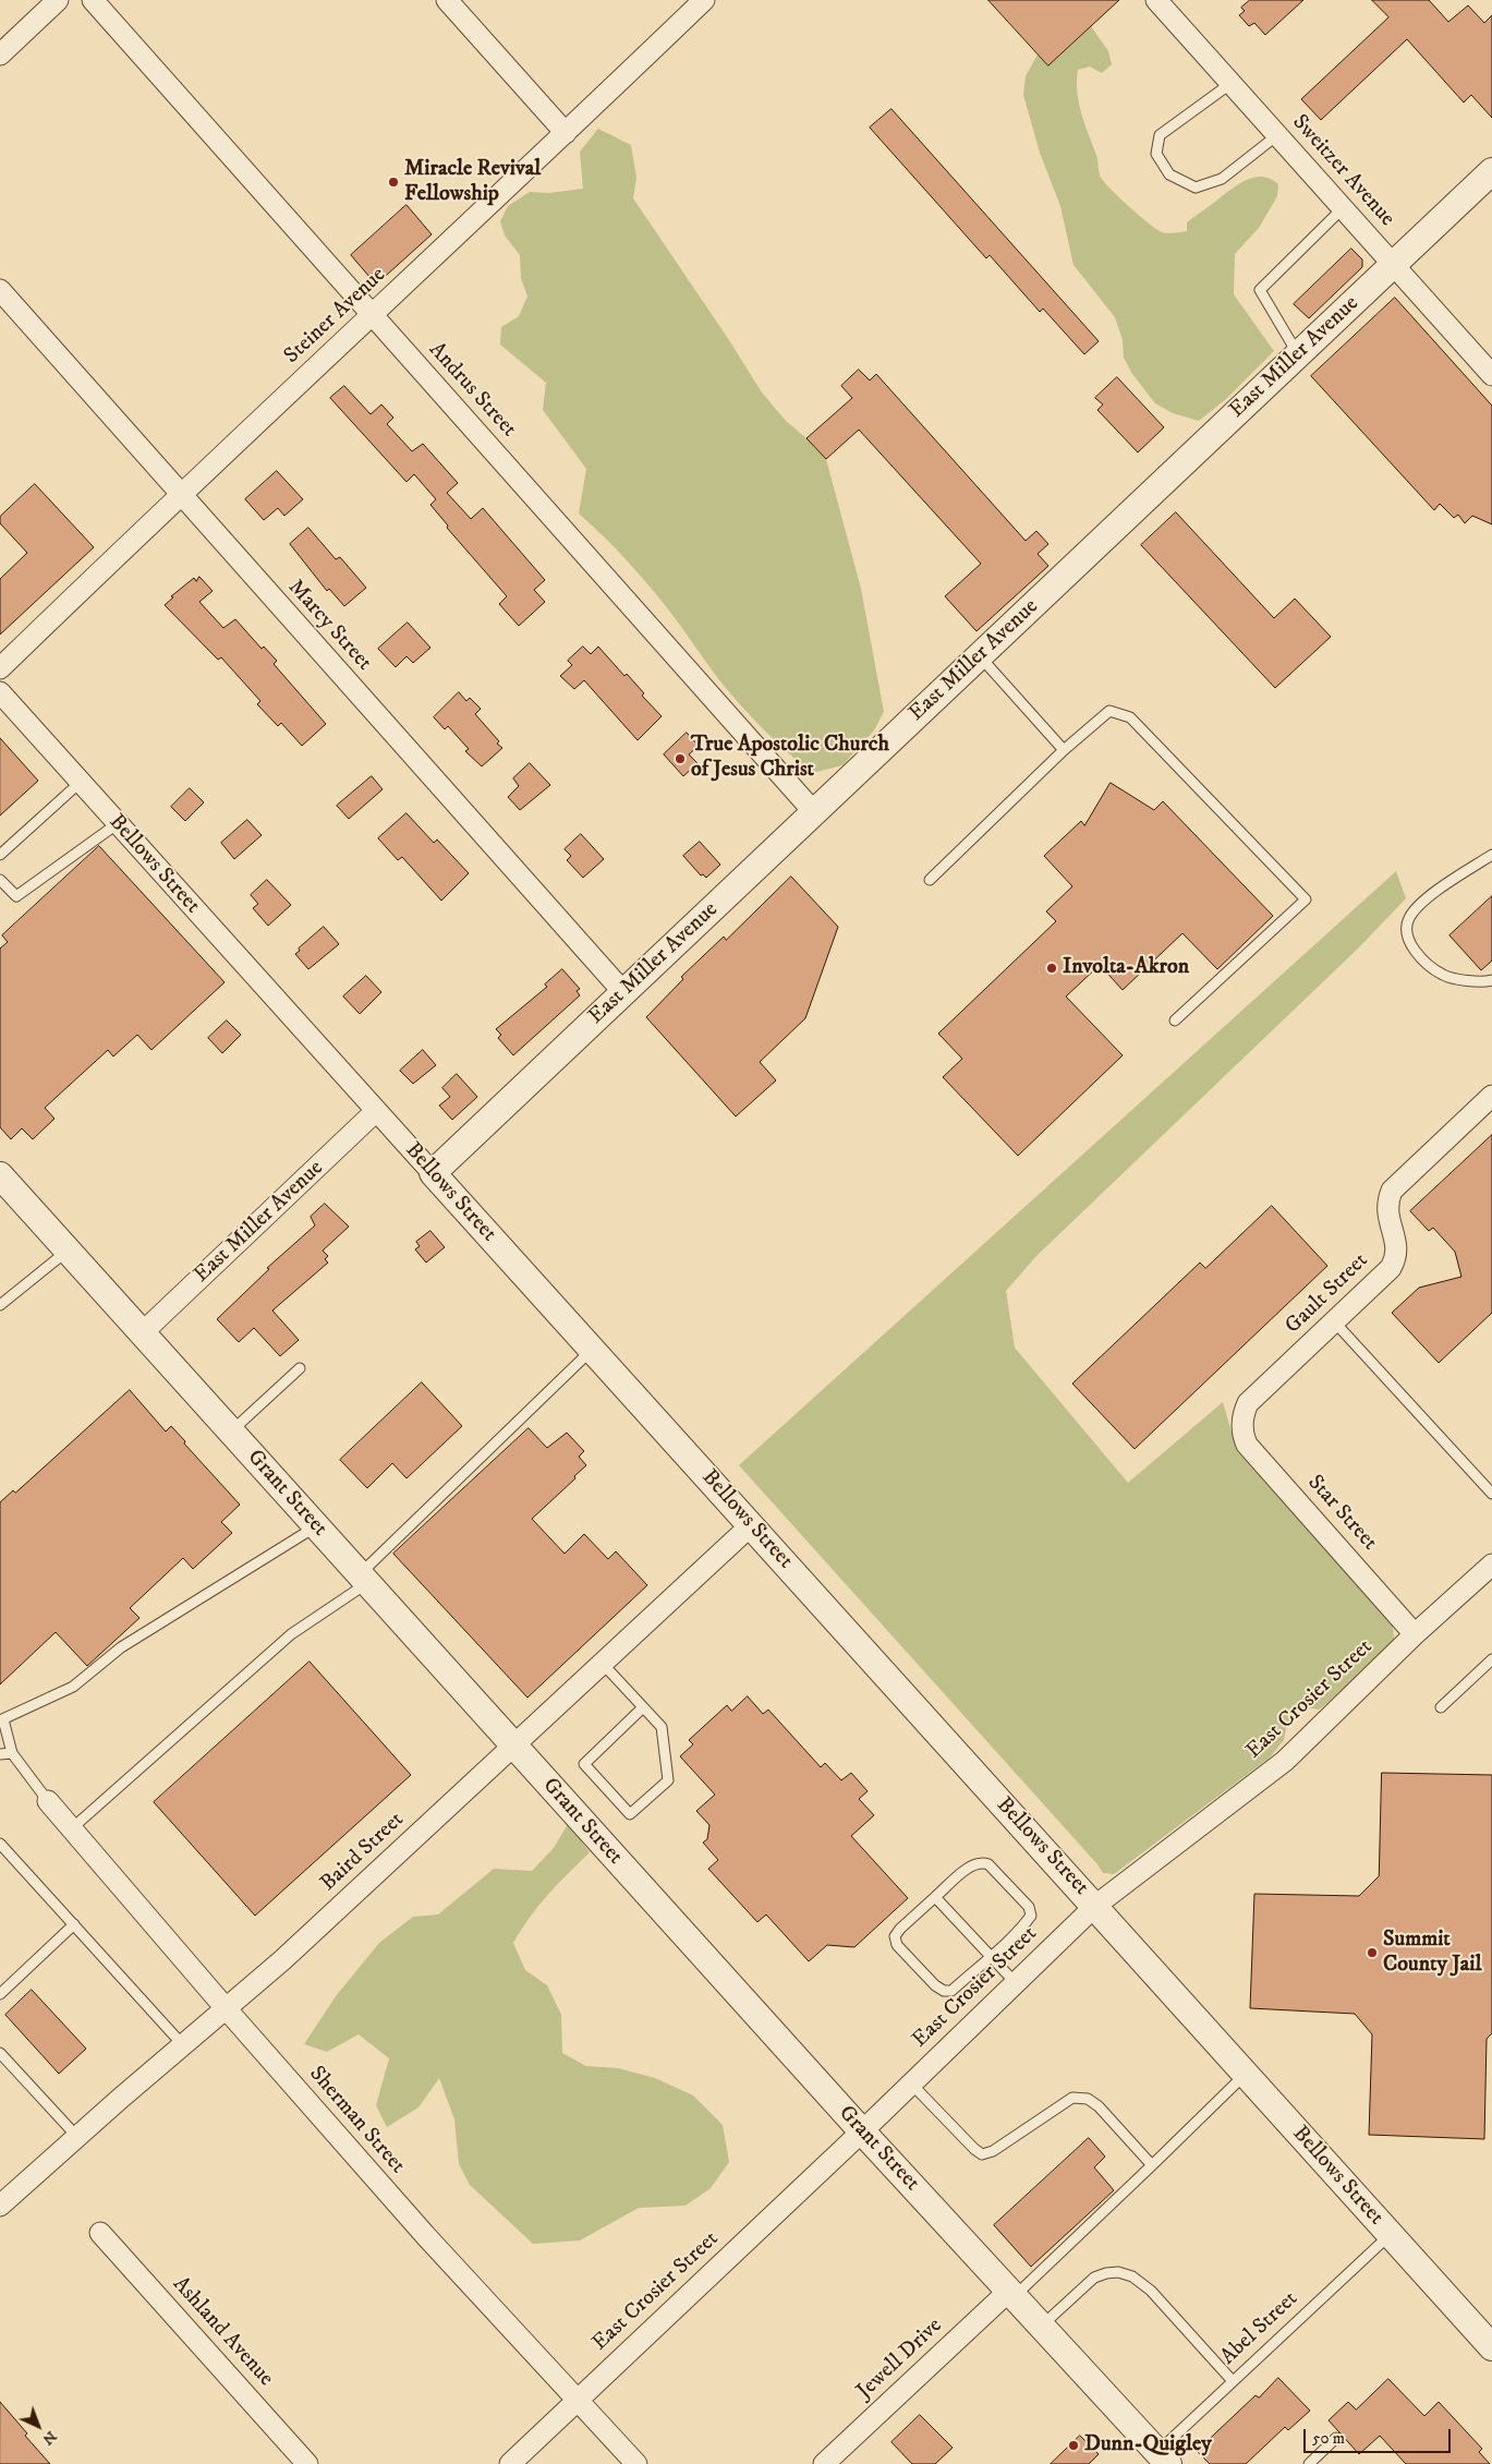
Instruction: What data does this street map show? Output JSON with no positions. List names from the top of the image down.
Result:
{
  "streets": {
    "street": [
      "Sweitzer Avenue",
      "Steiner Avenue",
      "East Miller Avenue",
      "Andrus Street",
      "Marcy Street",
      "Bellows Street",
      "Gault Street",
      "Grant Street",
      "Star Street",
      "East Crosier Street",
      "Baird Street",
      "Sherman Street",
      "Ashland Avenue",
      "Jewell Drive"
    ],
    "lane": ["Abel Street"]
  },
  "crossings": [
    ["Sweitzer Avenue", "East Miller Avenue"],
    ["Steiner Avenue", "Andrus Street"],
    ["Steiner Avenue", "Marcy Street"],
    ["East Miller Avenue", "Andrus Street"],
    ["East Miller Avenue", "Marcy Street"],
    ["East Miller Avenue", "Bellows Street"],
    ["East Miller Avenue", "Grant Street"],
    ["Bellows Street", "East Crosier Street"],
    ["Bellows Street", "Baird Street"],
    ["Bellows Street", "Abel Street"],
    ["Gault Street", "Star Street"],
    ["Grant Street", "East Crosier Street"],
    ["Grant Street", "Baird Street"],
    ["Grant Street", "Abel Street"],
    ["Grant Street", "Jewell Drive"],
    ["Star Street", "East Crosier Street"],
    ["East Crosier Street", "Sherman Street"],
    ["Baird Street", "Sherman Street"]
  ],
  "places": [
    "Miracle Revival Fellowship",
    "True Apostolic Church of Jesus Christ",
    "Involta-Akron",
    "Summit County Jail",
    "Dunn-Quigley"
  ],
  "scale_bar": "50 m",
  "north": "bottom right"
}
